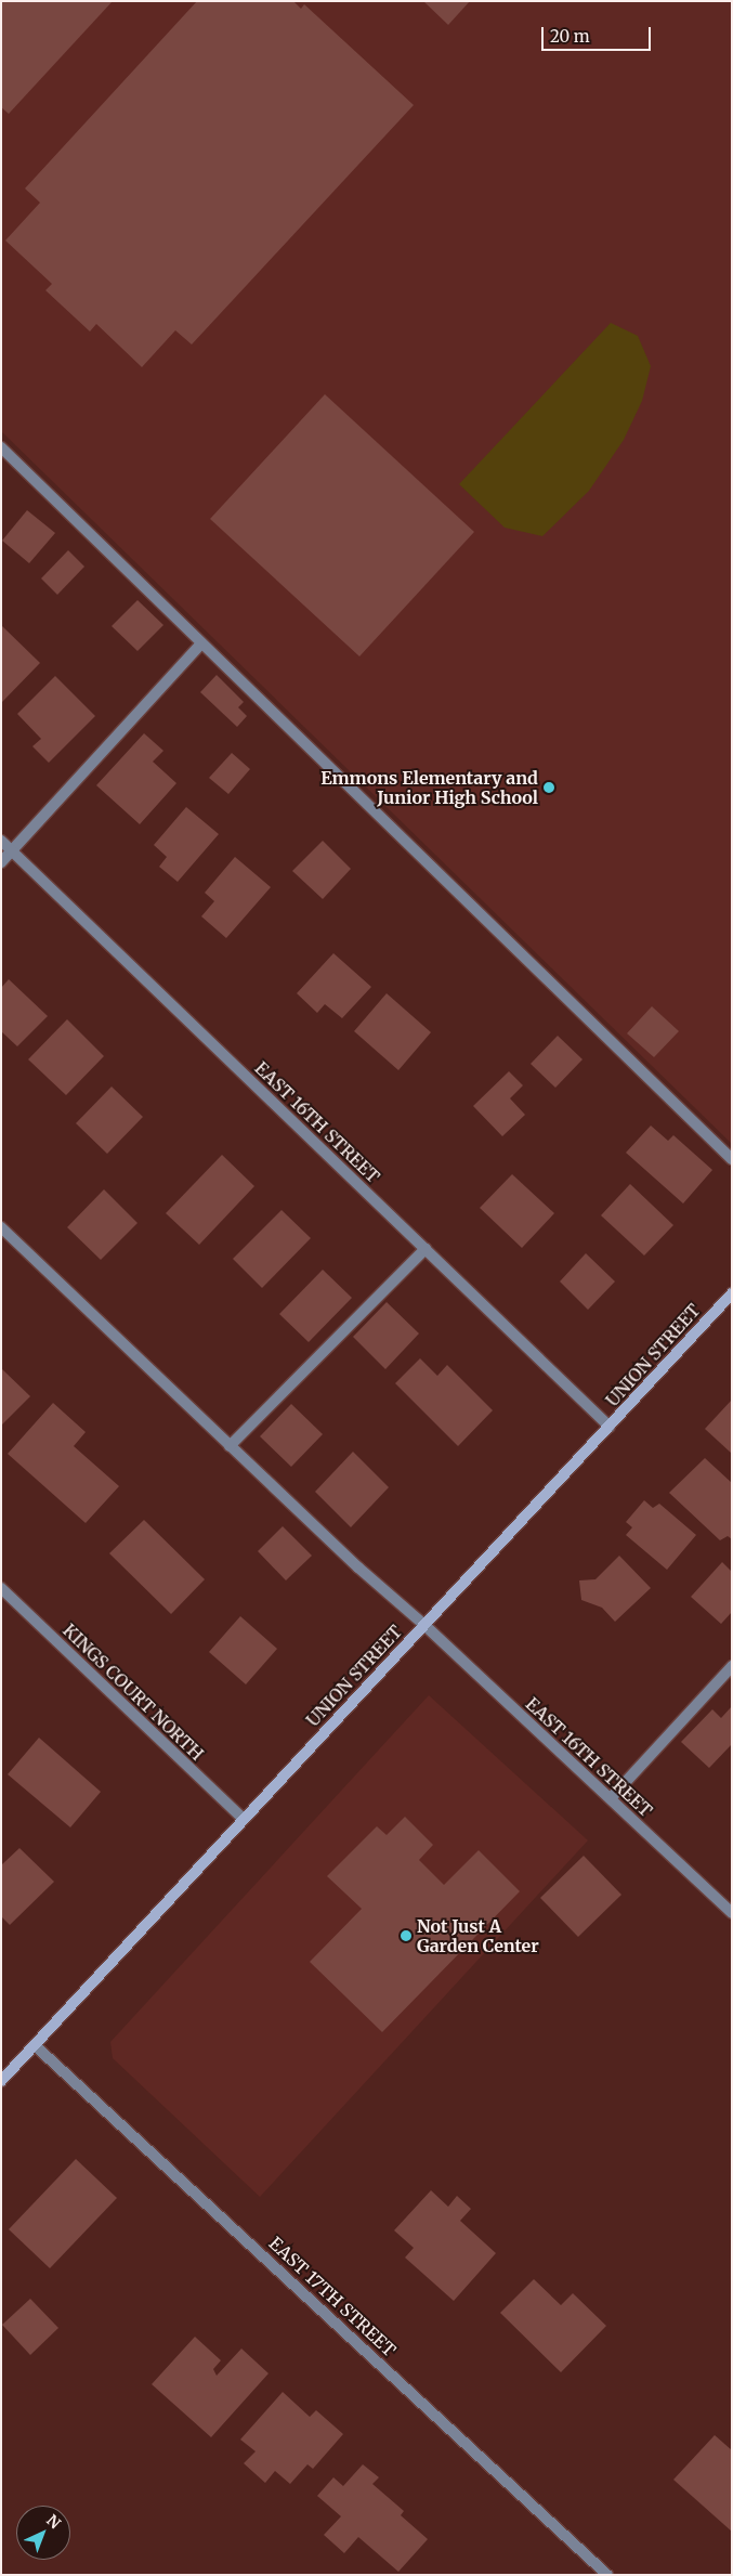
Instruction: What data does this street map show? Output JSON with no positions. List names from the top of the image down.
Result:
{
  "streets": {
    "main road": ["UNION STREET"],
    "street": ["EAST 16TH STREET", "KINGS COURT NORTH", "EAST 17TH STREET"]
  },
  "crossings": [
    ["EAST 16TH STREET", "UNION STREET"],
    ["UNION STREET", "KINGS COURT NORTH"],
    ["UNION STREET", "EAST 17TH STREET"]
  ],
  "places": ["Emmons Elementary and Junior High School", "Not Just A Garden Center"],
  "scale_bar": "20 m",
  "north": "top right"
}
